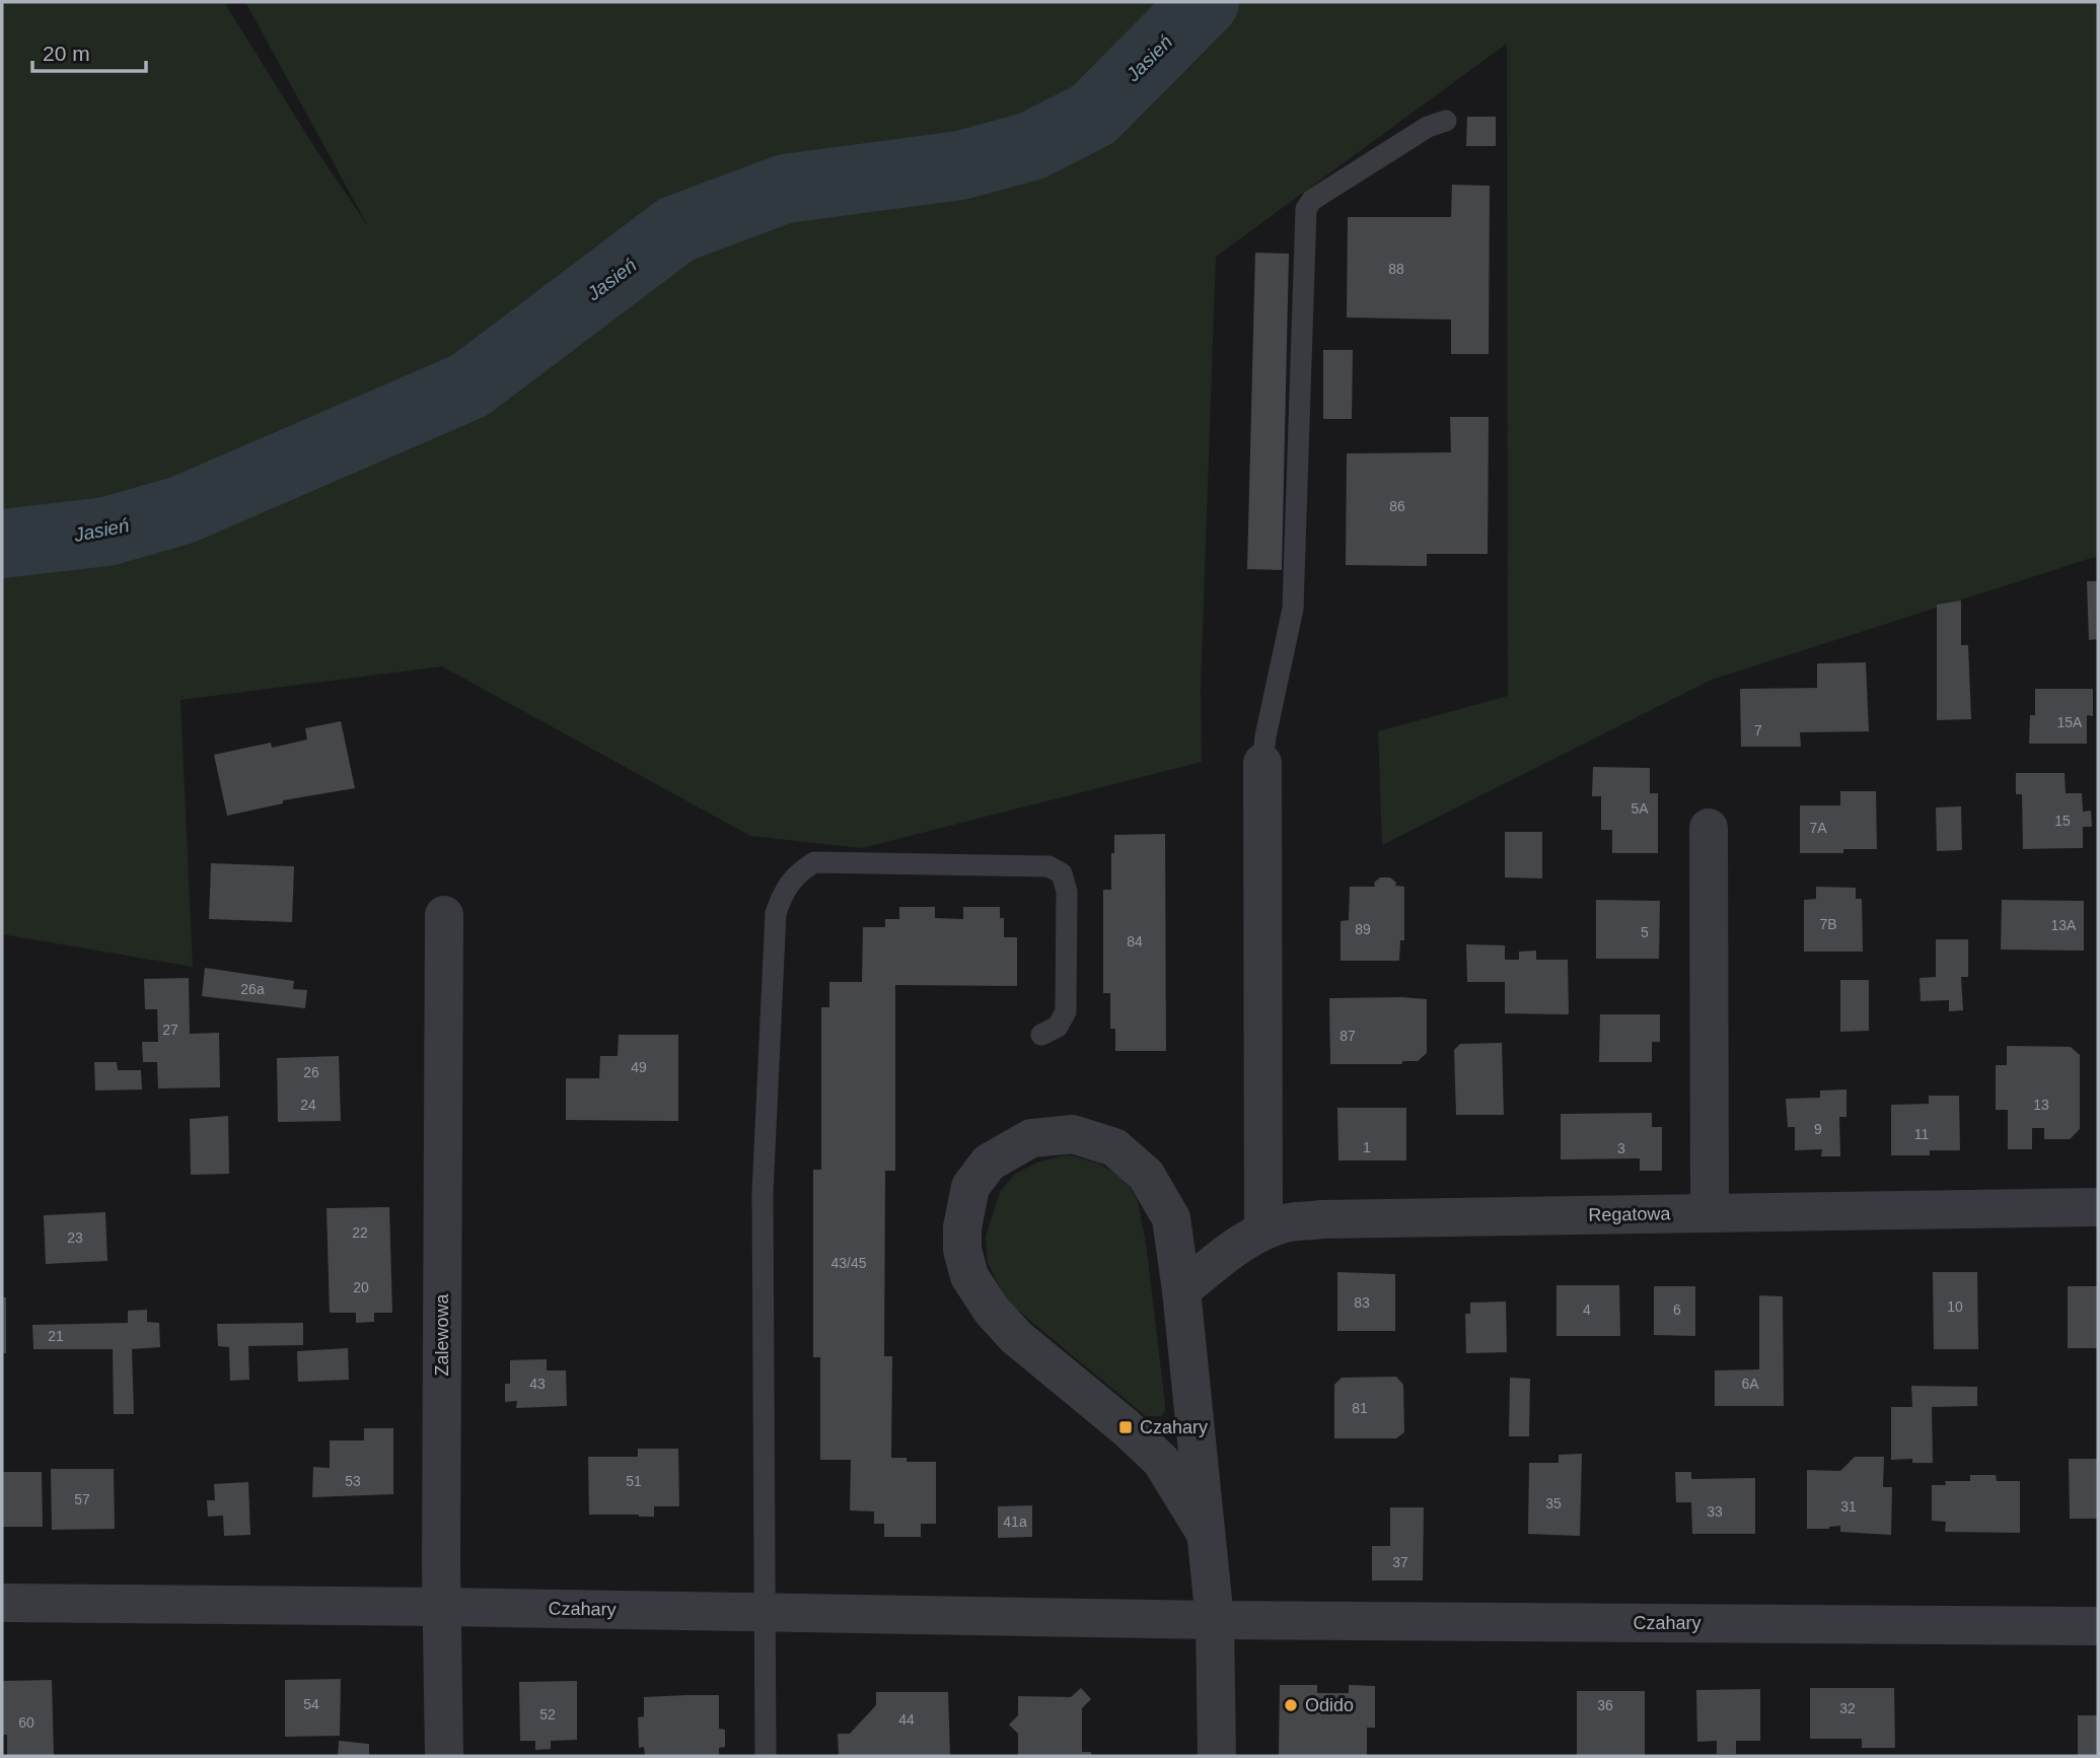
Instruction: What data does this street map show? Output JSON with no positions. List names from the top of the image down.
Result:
{
  "streets": {
    "street": ["Regatowa", "Zalewowa", "Czahary"]
  },
  "crossings": [
    ["Zalewowa", "Czahary"]
  ],
  "water": ["Jasień"],
  "places": {
    "transit": ["Czahary"],
    "other": ["Odido"]
  },
  "house_numbers": [
    "88",
    "86",
    "15A",
    "7",
    "5A",
    "15",
    "7A",
    "7B",
    "13A",
    "89",
    "5",
    "84",
    "26a",
    "27",
    "87",
    "49",
    "26",
    "24",
    "13",
    "9",
    "11",
    "1",
    "3",
    "22",
    "23",
    "43/45",
    "20",
    "83",
    "10",
    "4",
    "6",
    "21",
    "43",
    "6A",
    "81",
    "53",
    "51",
    "57",
    "35",
    "31",
    "33",
    "41a",
    "37",
    "54",
    "36",
    "32",
    "52",
    "44",
    "60"
  ],
  "scale_bar": "20 m"
}
